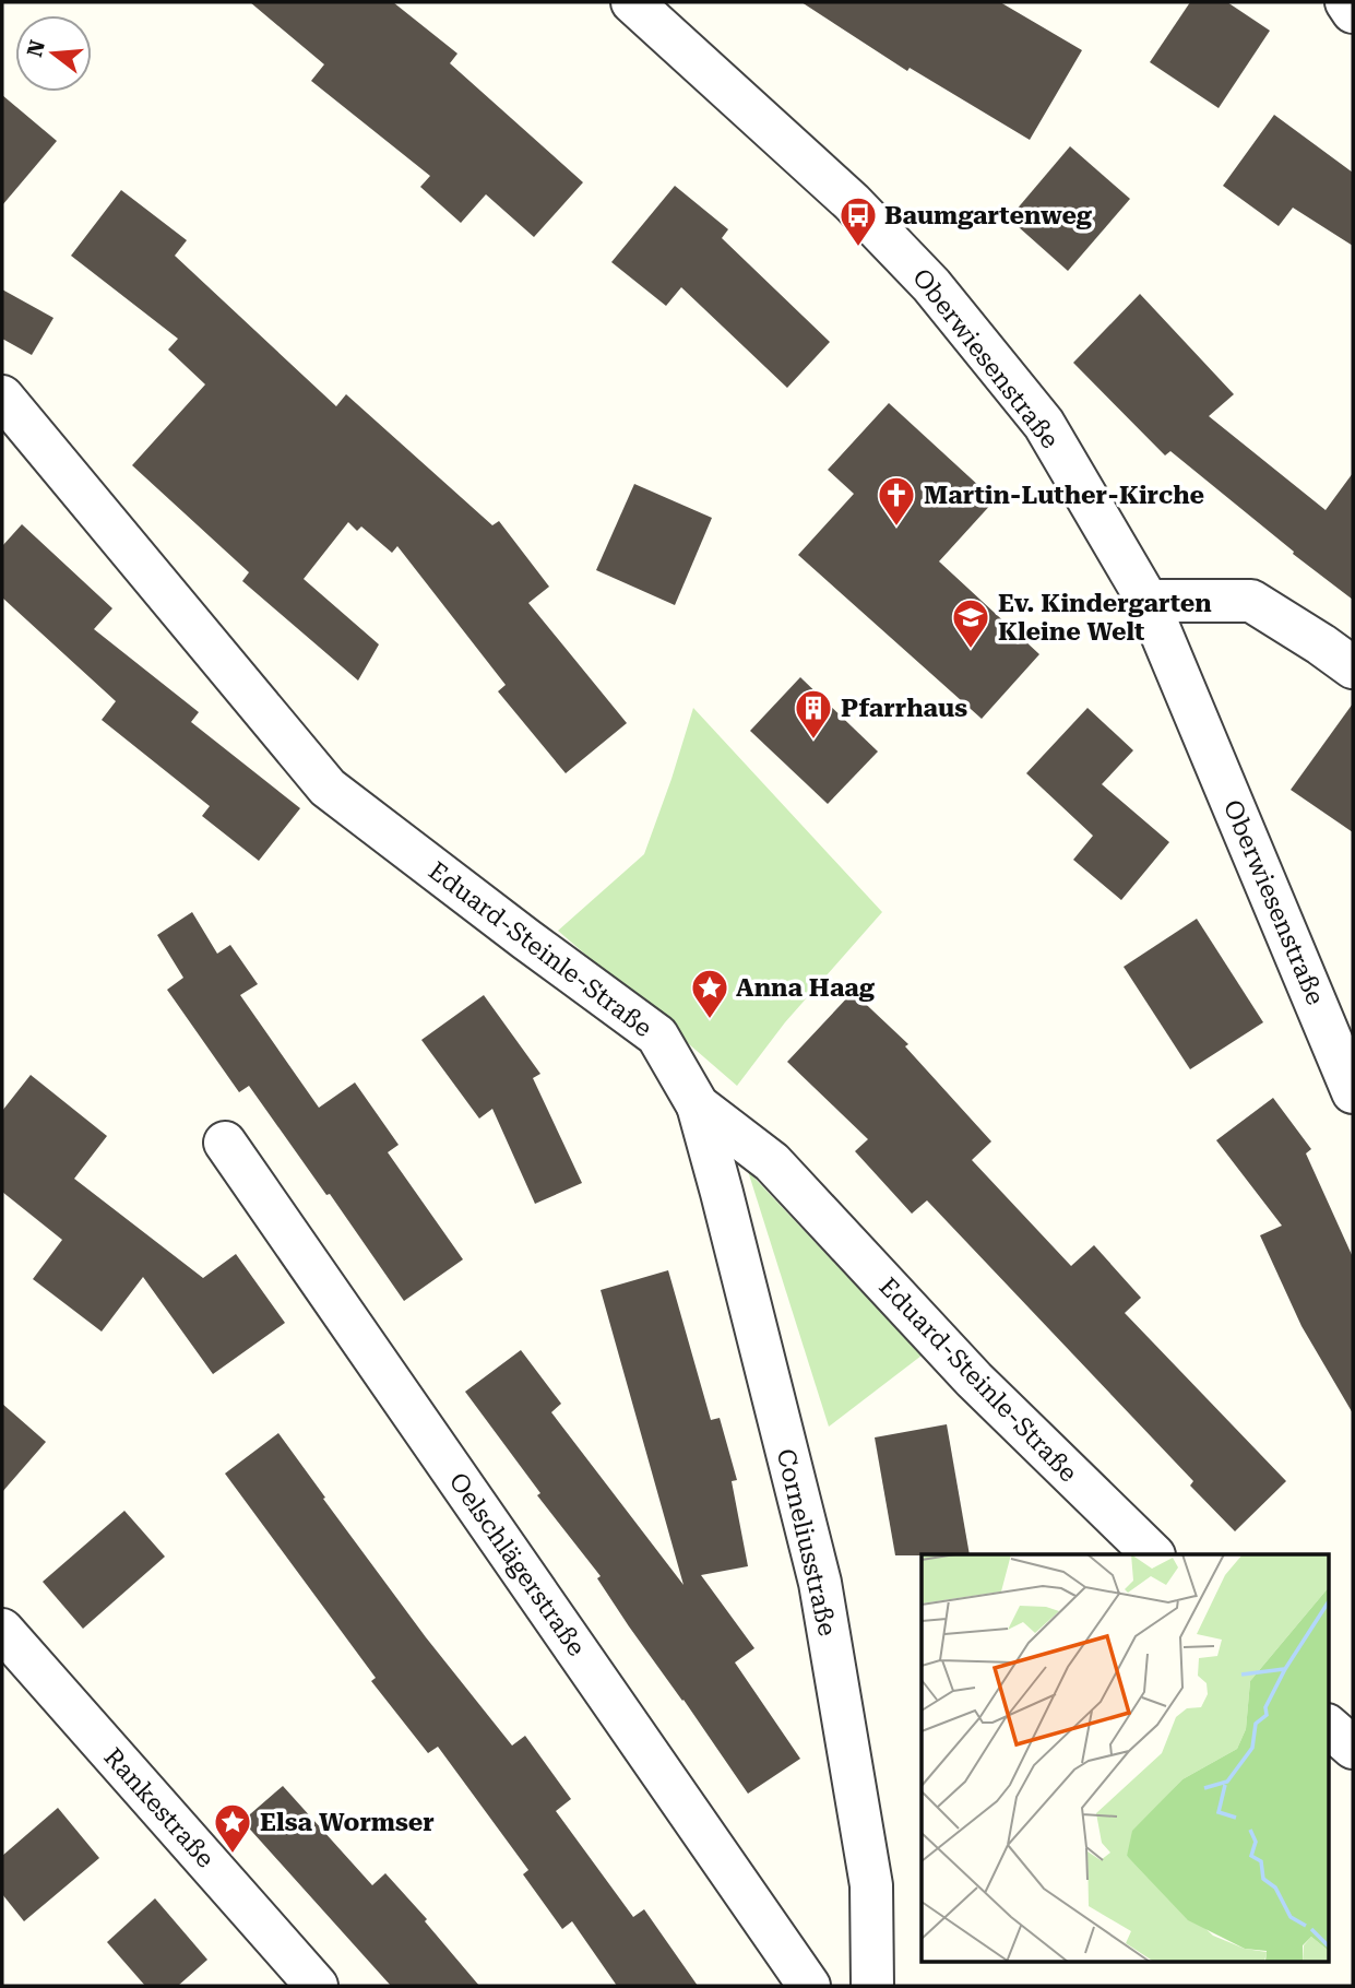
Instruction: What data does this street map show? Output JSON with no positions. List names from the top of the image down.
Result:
{
  "streets": {
    "street": [
      "Oberwiesenstraße",
      "Eduard-Steinle-Straße",
      "Corneliusstraße",
      "Oelschlägerstraße",
      "Rankestraße"
    ]
  },
  "crossings": [
    ["Eduard-Steinle-Straße", "Corneliusstraße"]
  ],
  "places": {
    "bus stop": ["Baumgartenweg"],
    "church": ["Martin-Luther-Kirche"],
    "school or university": ["Ev. Kindergarten Kleine Welt"],
    "building": ["Pfarrhaus"],
    "place": ["Anna Haag", "Elsa Wormser"]
  },
  "north": "left"
}
